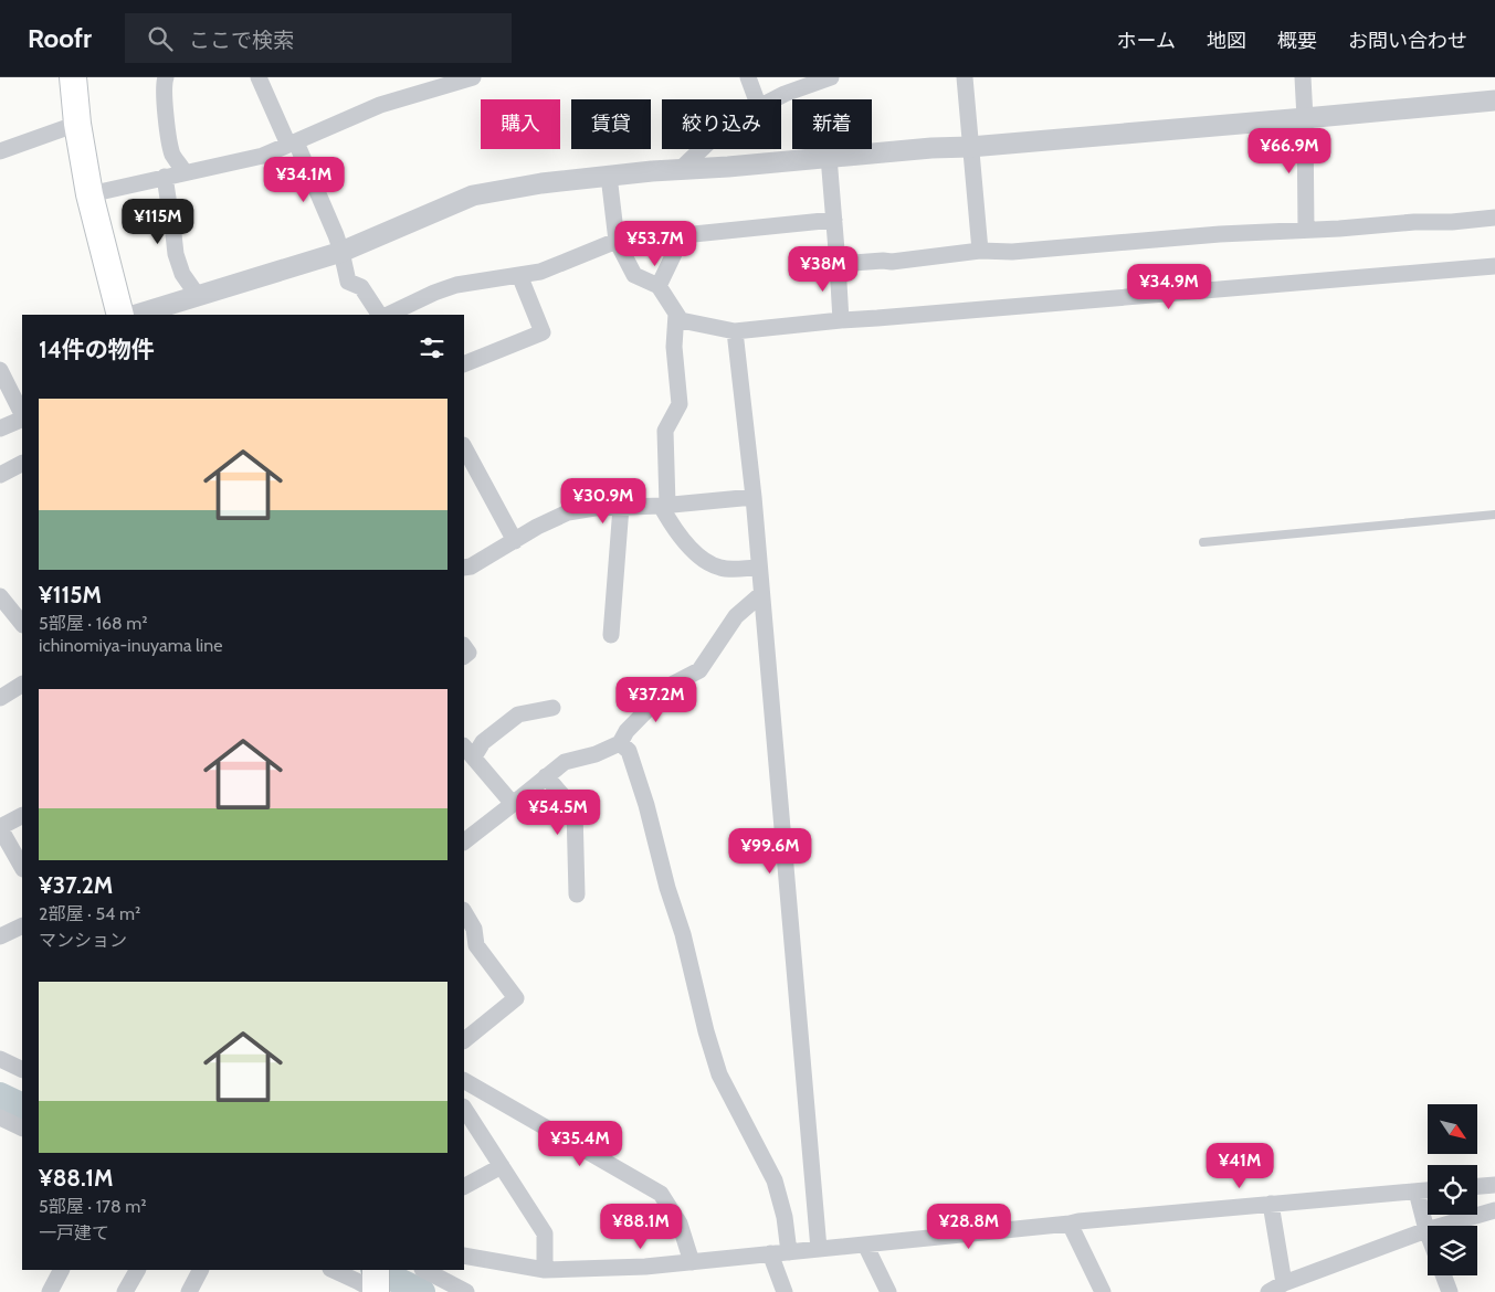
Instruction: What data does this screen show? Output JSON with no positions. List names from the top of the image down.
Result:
{
  "north": "bottom right",
  "page": {
    "header": "Roofr",
    "search": "ここで検索",
    "nav": [
      "ホーム",
      "地図",
      "概要",
      "お問い合わせ"
    ],
    "chip": [
      "購入",
      "賃貸",
      "絞り込み",
      "新着"
    ],
    "price": [
      "¥66.9M",
      "¥34.1M",
      "¥115M",
      "¥53.7M",
      "¥38M",
      "¥34.9M",
      "¥30.9M",
      "¥37.2M",
      "¥54.5M",
      "¥99.6M",
      "¥35.4M",
      "¥41M",
      "¥88.1M",
      "¥28.8M"
    ],
    "heading": "14件の物件",
    "list": [
      {
        "name": "¥115M",
        "note": "5部屋 · 168 m² · ichinomiya-inuyama line"
      },
      {
        "name": "¥37.2M",
        "note": "2部屋 · 54 m² · マンション"
      },
      {
        "name": "¥88.1M",
        "note": "5部屋 · 178 m² · 一戸建て"
      }
    ]
  }
}
